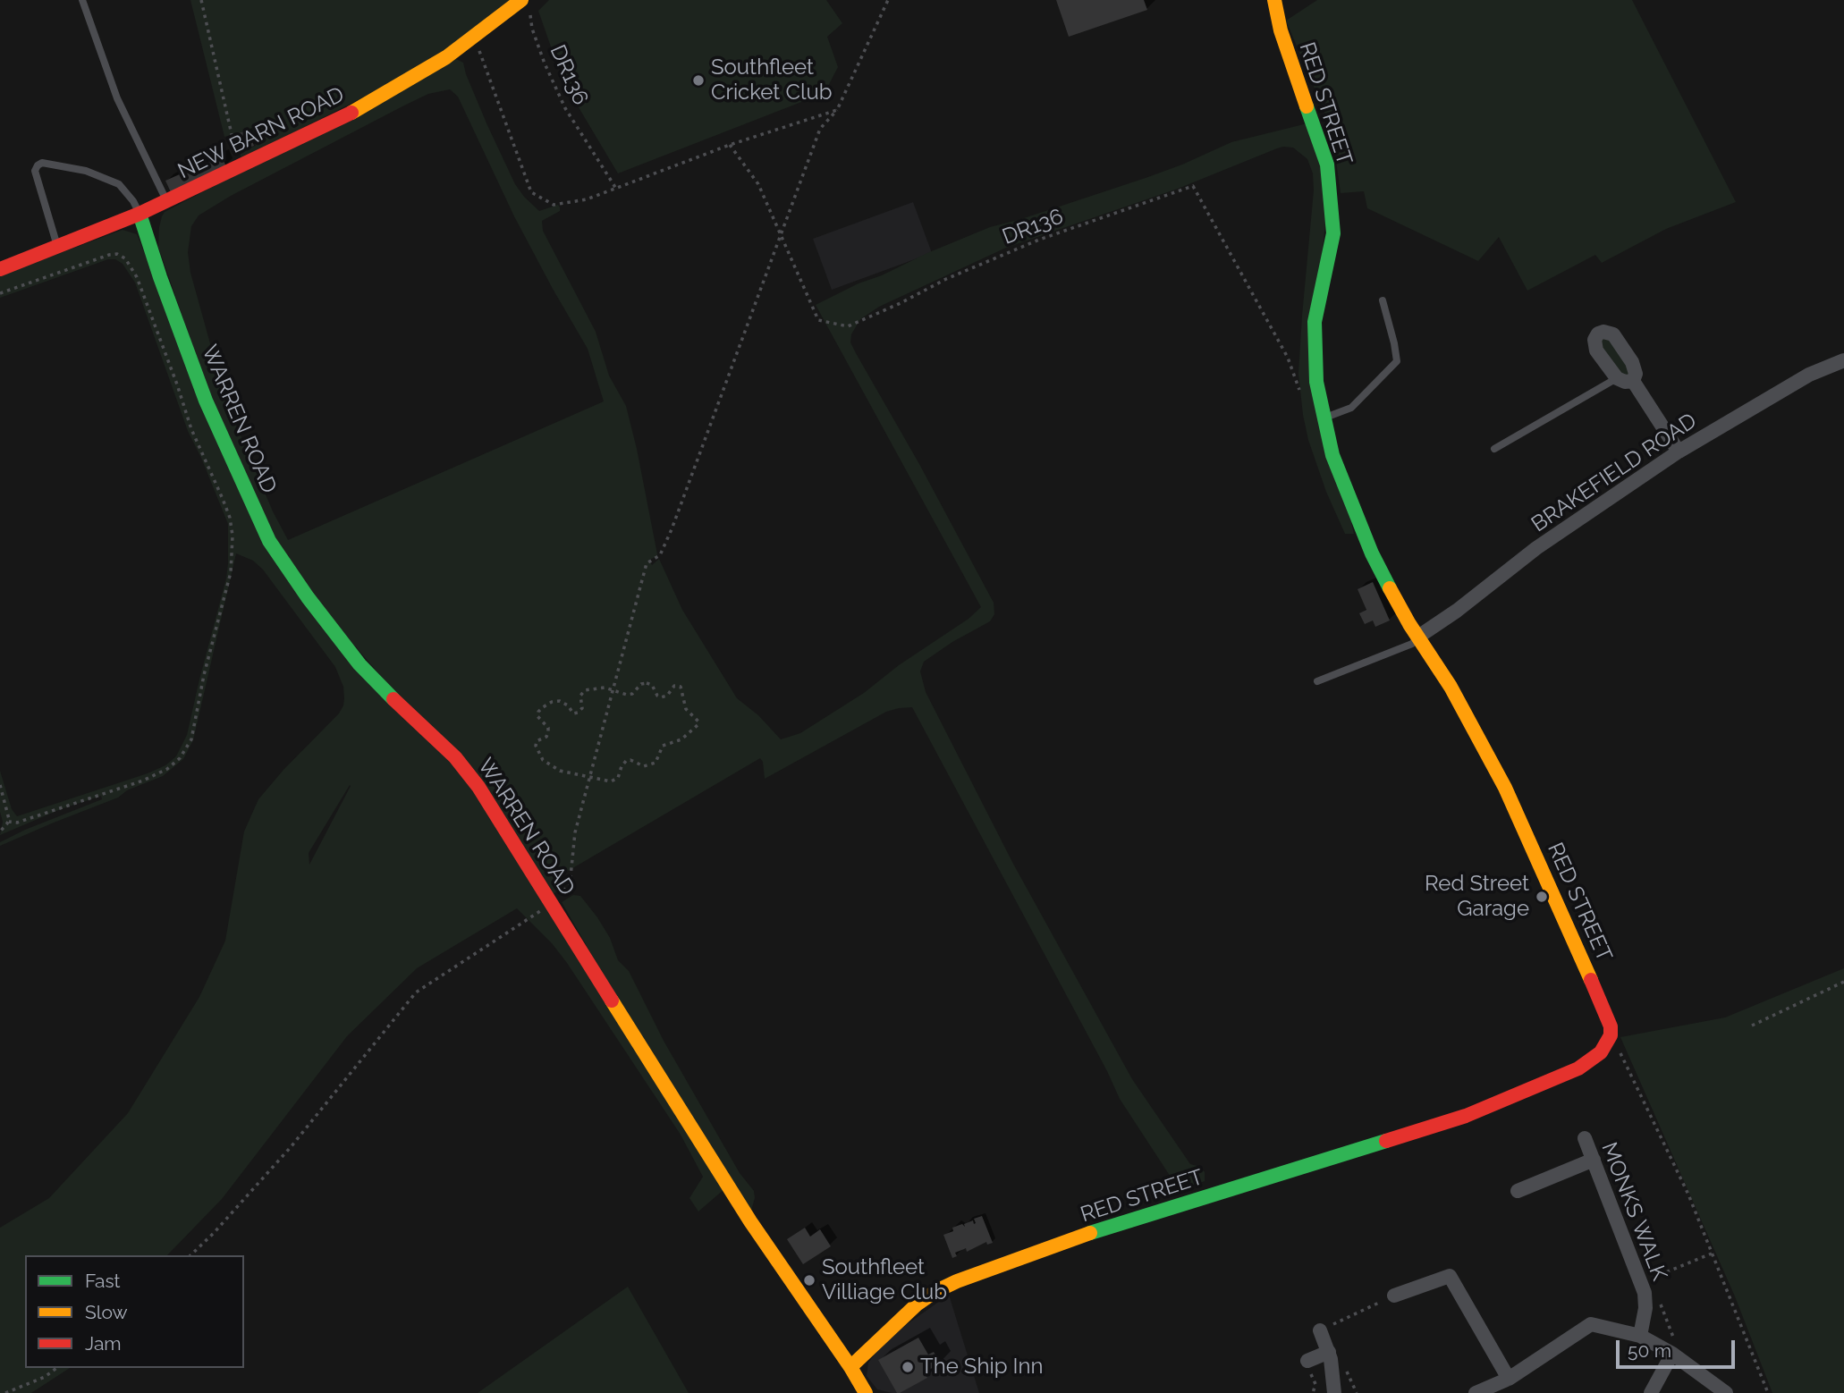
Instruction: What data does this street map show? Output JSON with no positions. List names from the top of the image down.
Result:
{
  "streets": {
    "street": [
      "RED STREET",
      "NEW BARN ROAD",
      "WARREN ROAD",
      "BRAKEFIELD ROAD",
      "MONKS WALK"
    ],
    "path": ["DR136"]
  },
  "crossings": [
    ["DR136", "NEW BARN ROAD"],
    ["RED STREET", "WARREN ROAD"],
    ["RED STREET", "BRAKEFIELD ROAD"],
    ["NEW BARN ROAD", "WARREN ROAD"]
  ],
  "places": [
    "Southfleet Cricket Club",
    "Red Street Garage",
    "Southfleet Villiage Club",
    "The Ship Inn"
  ],
  "legend": ["Fast", "Slow", "Jam"],
  "scale_bar": "50 m"
}
